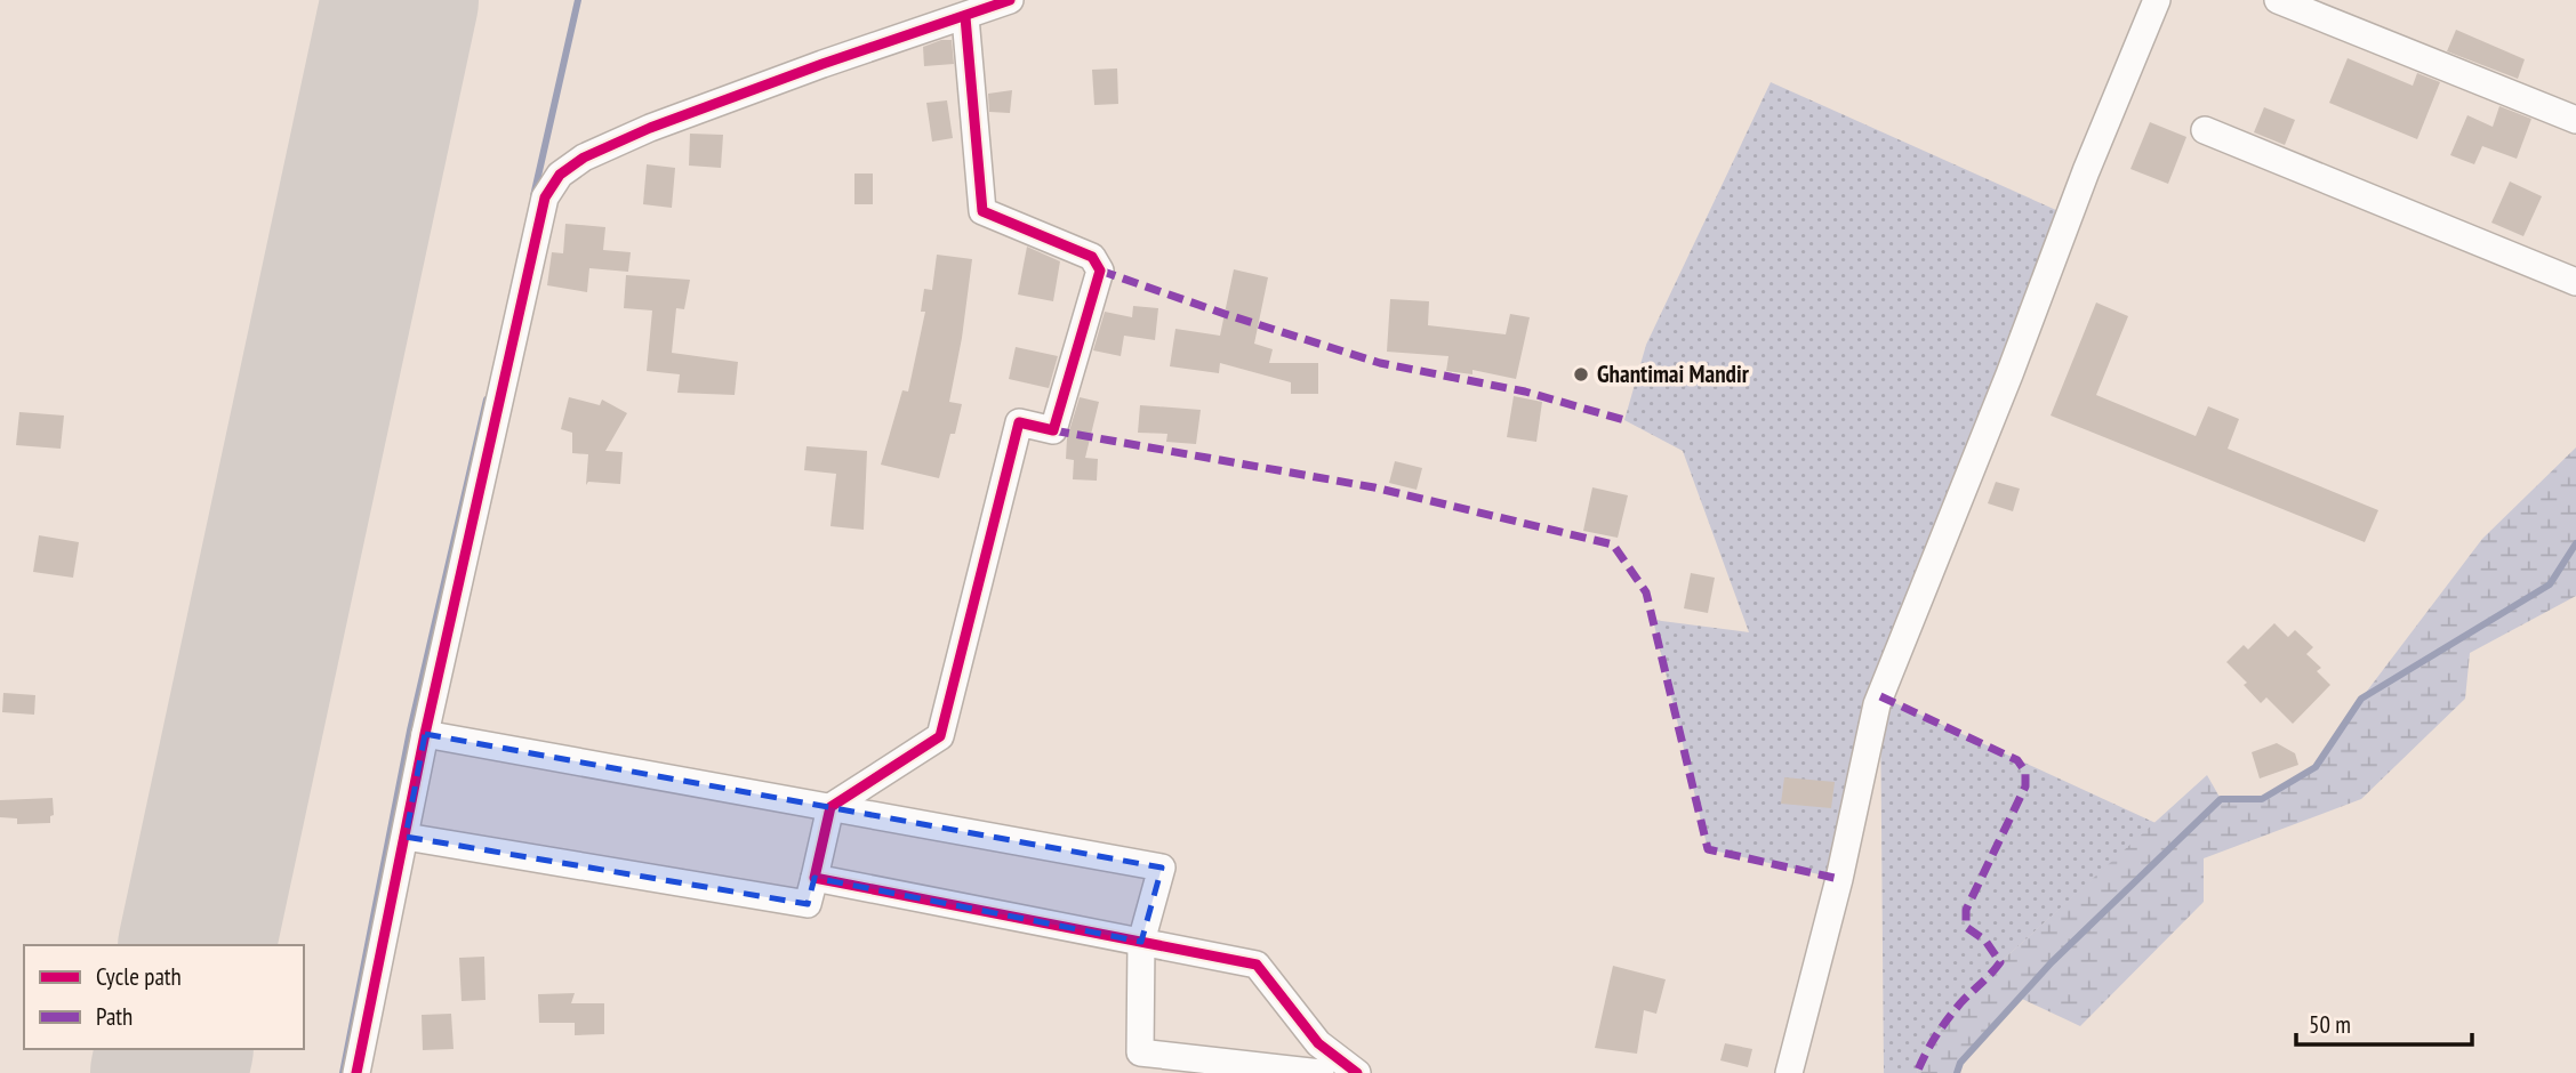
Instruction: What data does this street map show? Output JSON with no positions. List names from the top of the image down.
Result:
{
  "places": ["Ghantimai Mandir"],
  "legend": ["Cycle path", "Path"],
  "scale_bar": "50 m"
}
